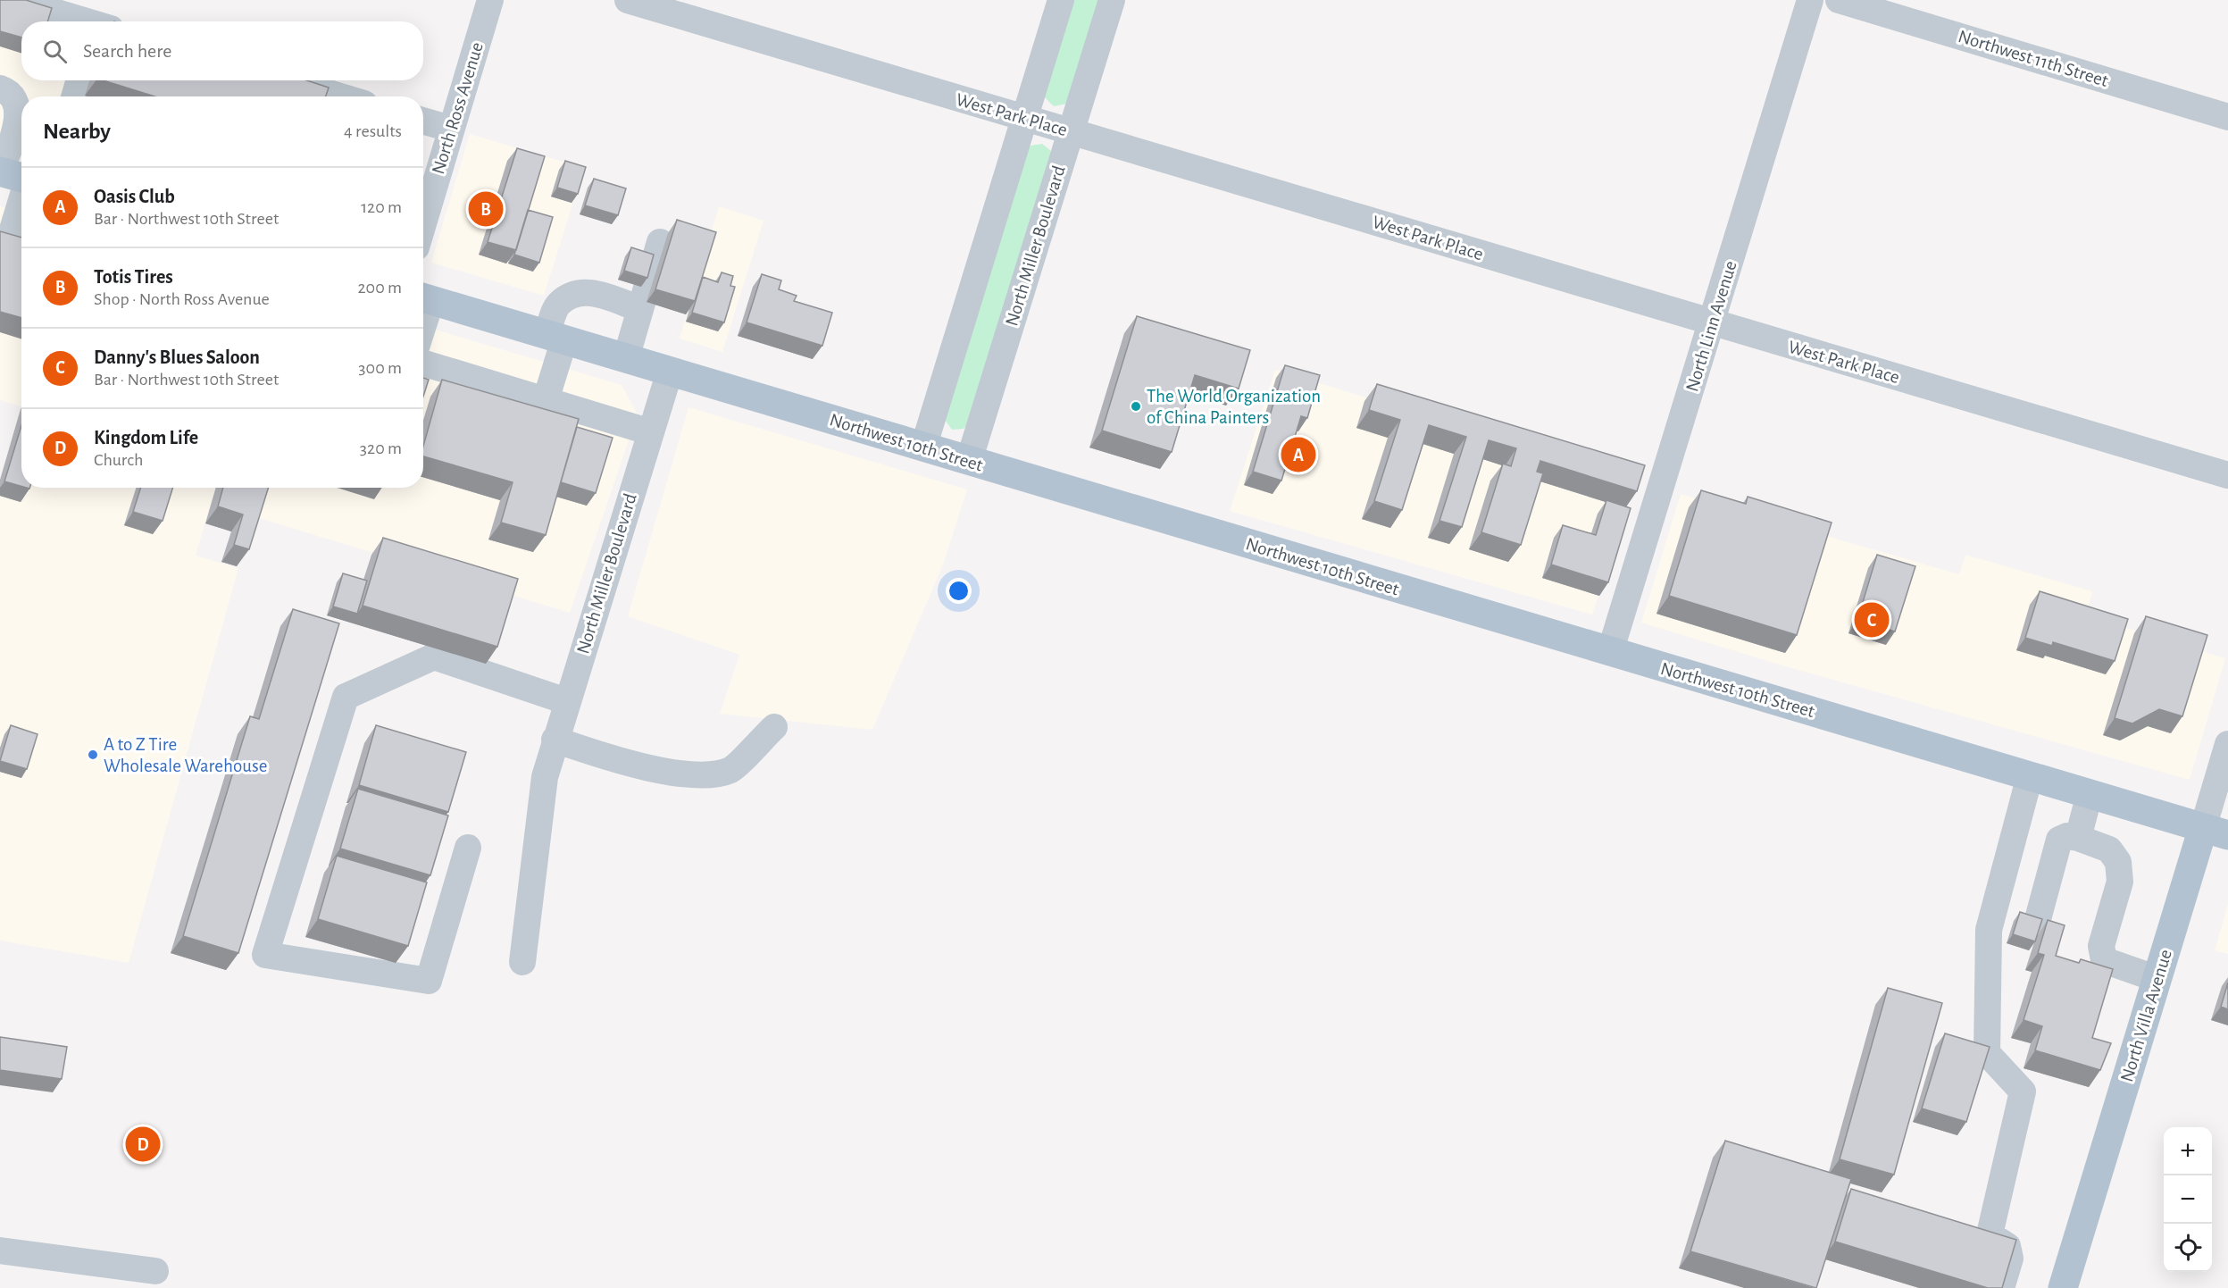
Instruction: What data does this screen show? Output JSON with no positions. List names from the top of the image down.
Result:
{
  "streets": {
    "main road": ["Northwest 10th Street", "North Villa Avenue"],
    "street": [
      "Northwest 11th Street",
      "North Ross Avenue",
      "West Park Place",
      "North Miller Boulevard",
      "North Linn Avenue"
    ]
  },
  "crossings": [
    ["West Park Place", "North Miller Boulevard"],
    ["West Park Place", "North Linn Avenue"],
    ["North Miller Boulevard", "Northwest 10th Street"],
    ["North Linn Avenue", "Northwest 10th Street"],
    ["Northwest 10th Street", "North Villa Avenue"]
  ],
  "places": ["The World Organization of China Painters", "A to Z Tire Wholesale Warehouse"],
  "page": {
    "search": "Search here",
    "heading": ["Nearby", "4 results"],
    "list": [
      {
        "mark": "A",
        "name": "Oasis Club",
        "note": "Bar · Northwest 10th Street",
        "value": "120 m"
      },
      {
        "mark": "B",
        "name": "Totis Tires",
        "note": "Shop · North Ross Avenue",
        "value": "200 m"
      },
      {
        "mark": "C",
        "name": "Danny's Blues Saloon",
        "note": "Bar · Northwest 10th Street",
        "value": "300 m"
      },
      {
        "mark": "D",
        "name": "Kingdom Life",
        "note": "Church",
        "value": "320 m"
      }
    ],
    "pins": [
      "B",
      "A",
      "C",
      "D"
    ],
    "map_buttons": ["+", "−"]
  }
}
